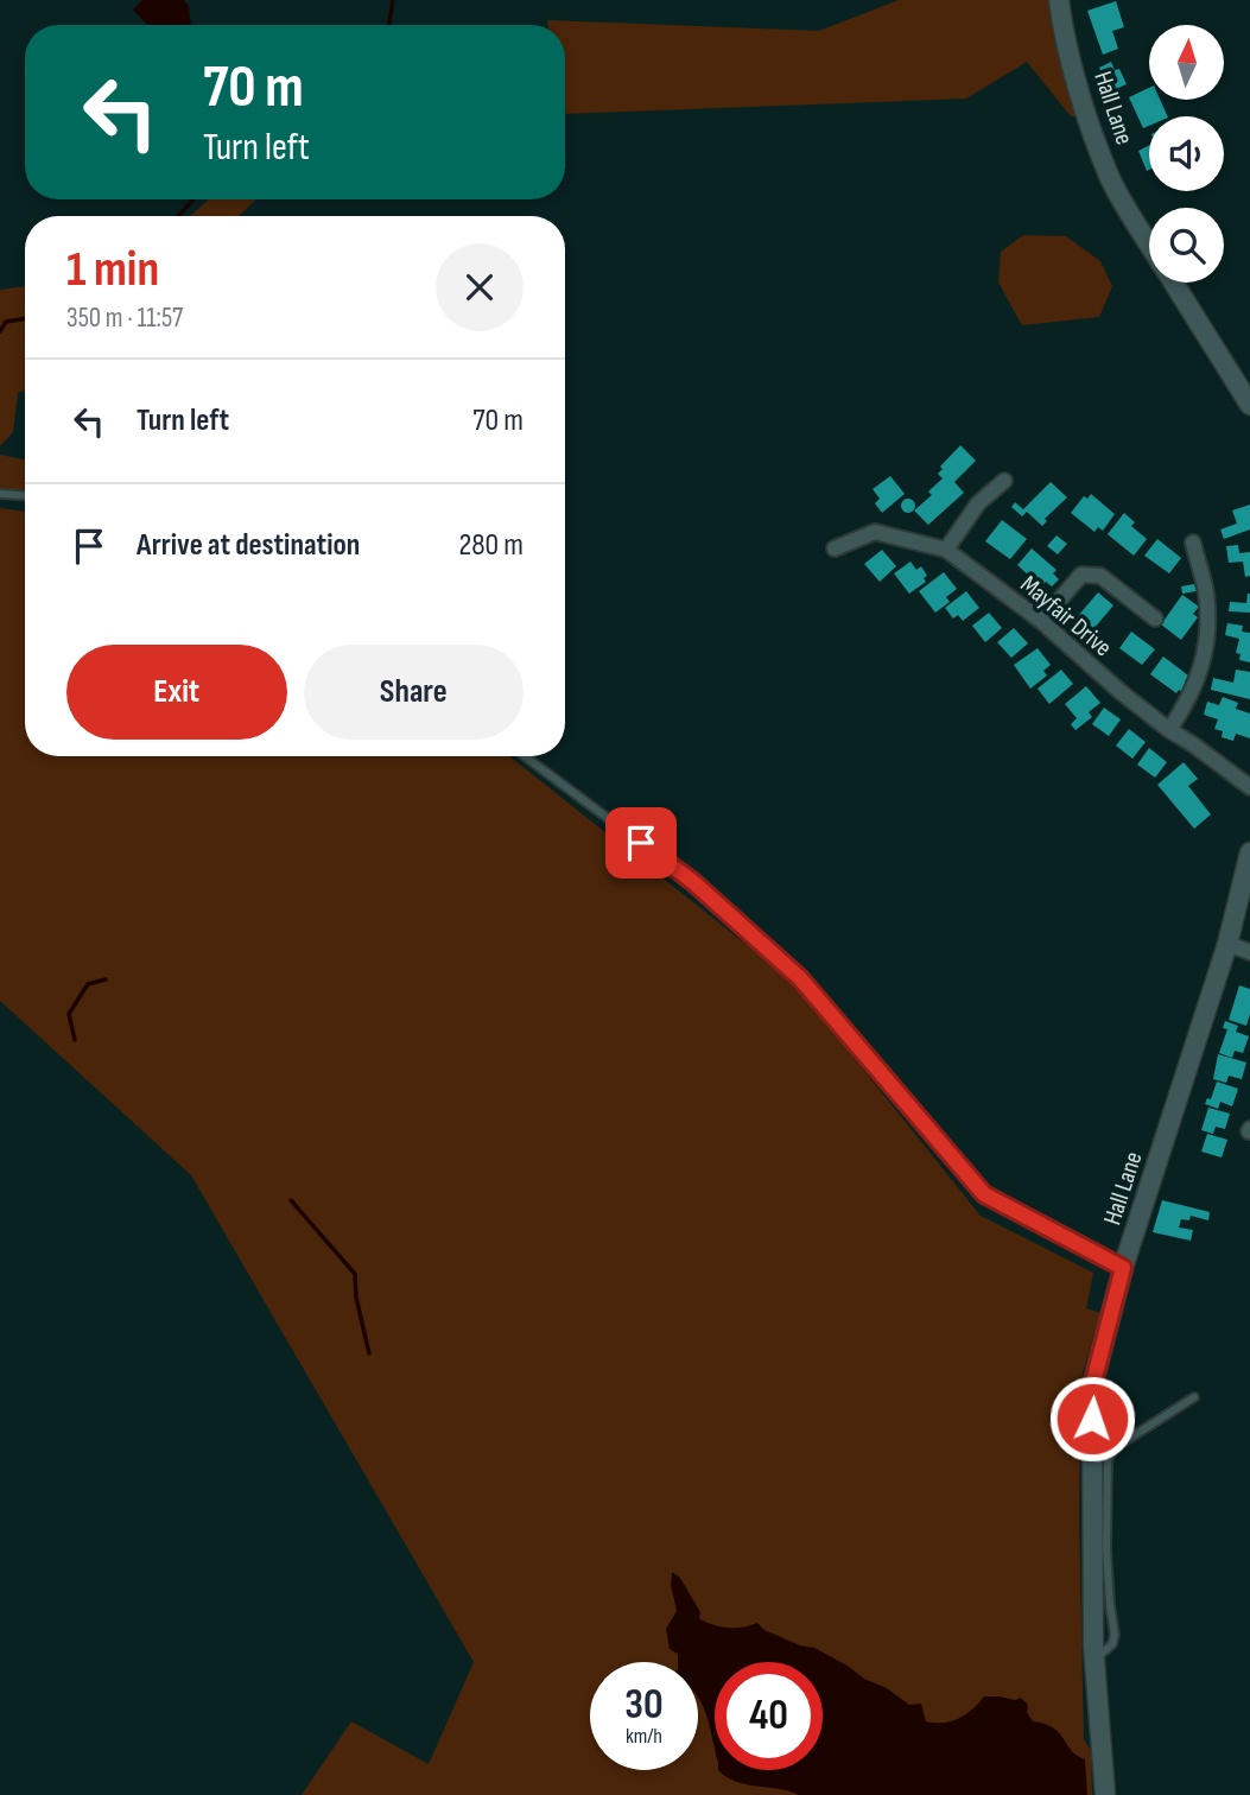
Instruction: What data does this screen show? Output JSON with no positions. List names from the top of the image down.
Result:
{
  "streets": {
    "street": ["Hall Lane", "Mayfair Drive"]
  },
  "north": "top",
  "page": {
    "turn": ["70 m", "Turn left"],
    "heading": ["1 min", "350 m · 11:57"],
    "list": [
      {
        "name": "Turn left",
        "value": "70 m"
      },
      {
        "name": "Arrive at destination",
        "value": "280 m"
      }
    ],
    "buttons": ["Exit", "Share"],
    "speed": "30 km/h",
    "limit": "40"
  }
}
